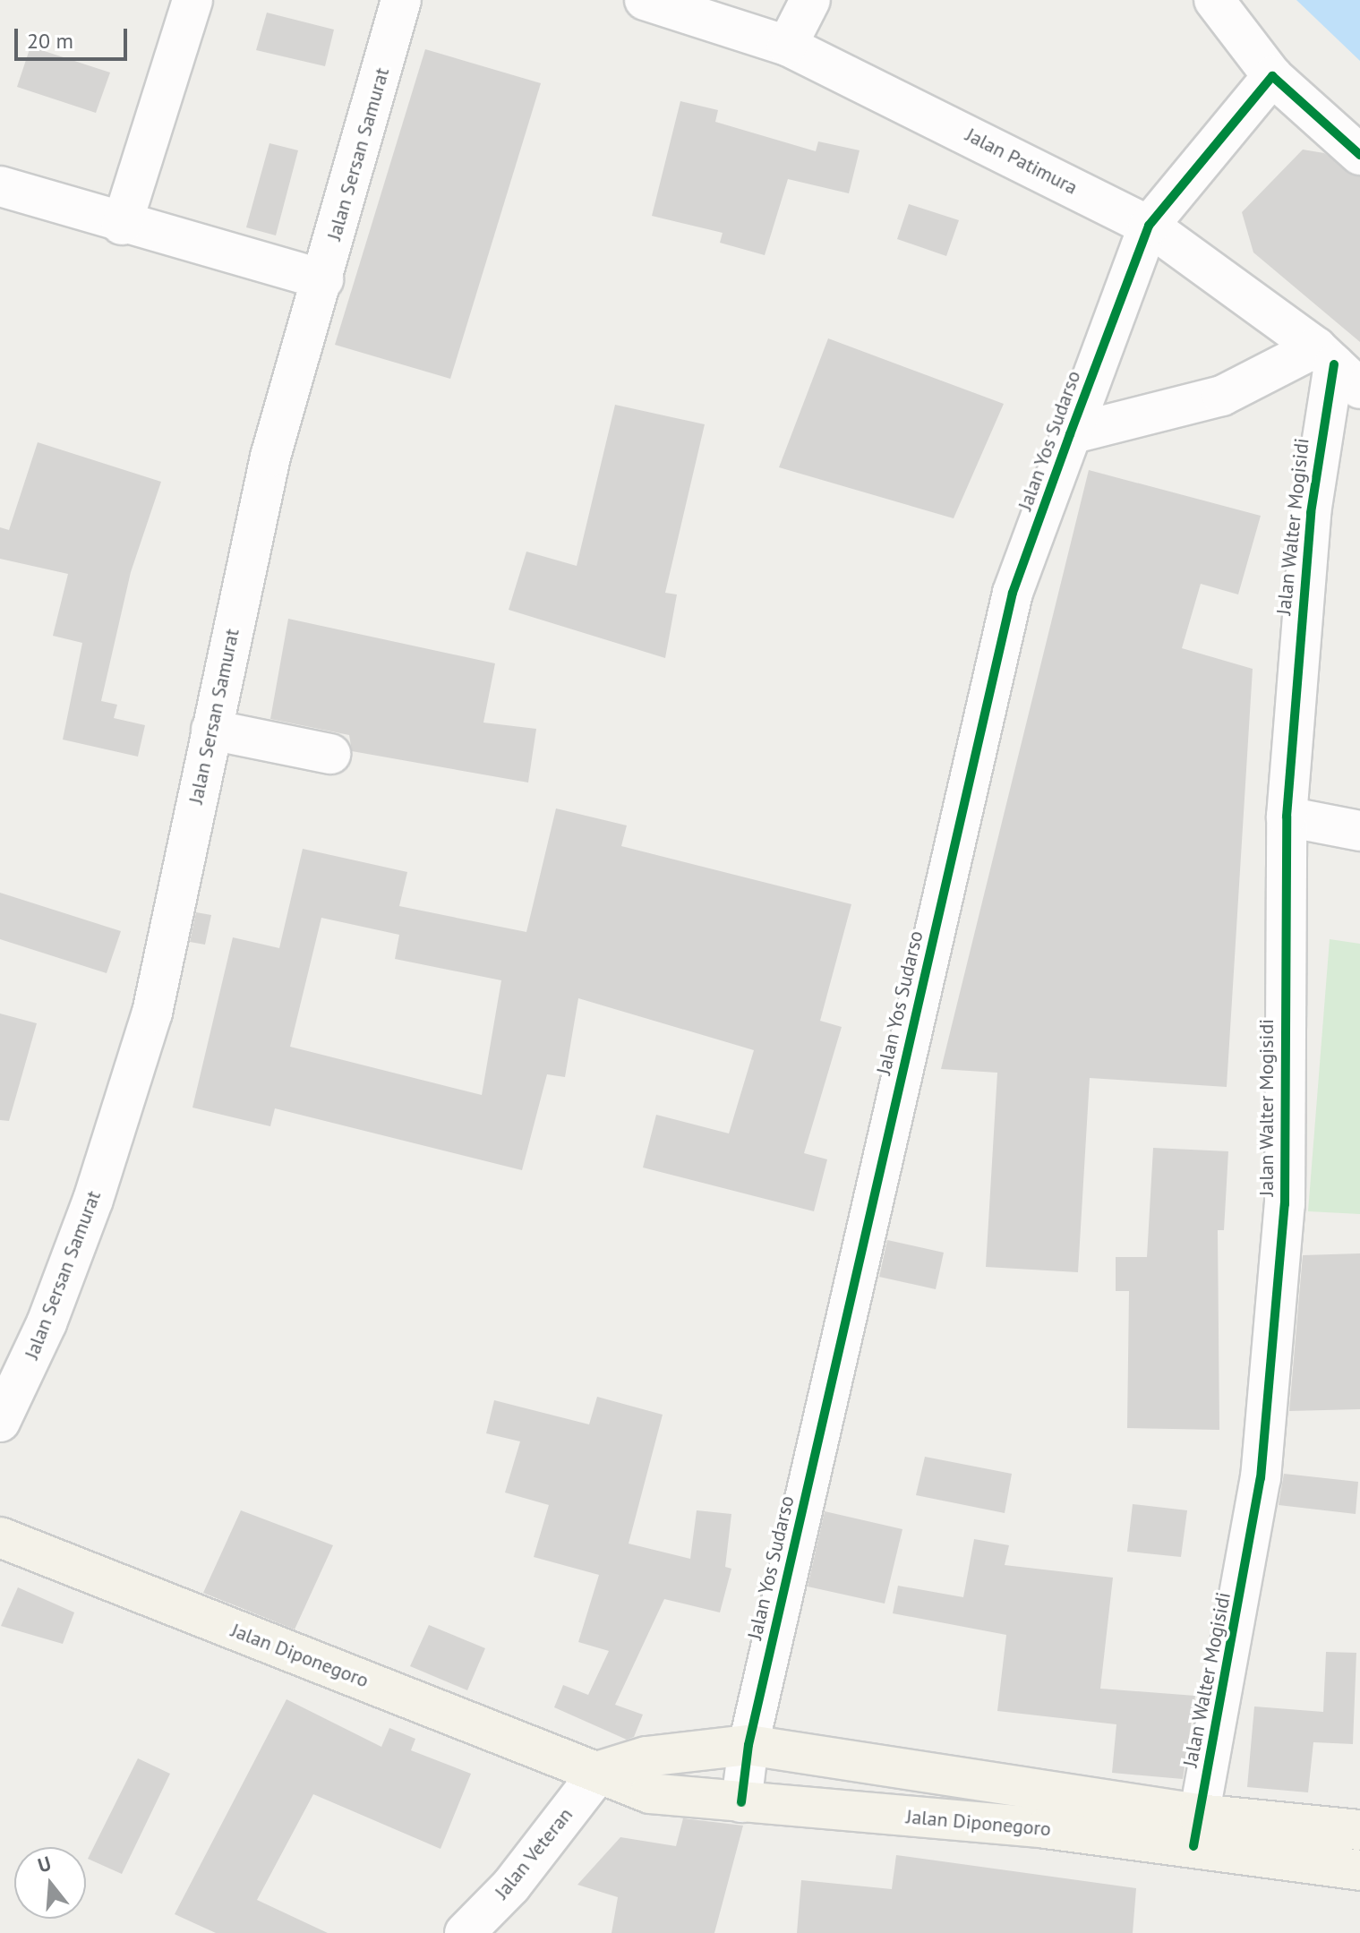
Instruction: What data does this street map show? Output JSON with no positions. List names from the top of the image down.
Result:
{
  "streets": {
    "main road": ["Jalan Diponegoro"],
    "street": [
      "Jalan Sersan Samurat",
      "Jalan Patimura",
      "Jalan Yos Sudarso",
      "Jalan Walter Mogisidi",
      "Jalan Veteran"
    ]
  },
  "crossings": [
    ["Jalan Patimura", "Jalan Yos Sudarso"],
    ["Jalan Patimura", "Jalan Walter Mogisidi"],
    ["Jalan Yos Sudarso", "Jalan Diponegoro"],
    ["Jalan Walter Mogisidi", "Jalan Diponegoro"],
    ["Jalan Diponegoro", "Jalan Veteran"]
  ],
  "scale_bar": "20 m",
  "north": "top"
}
